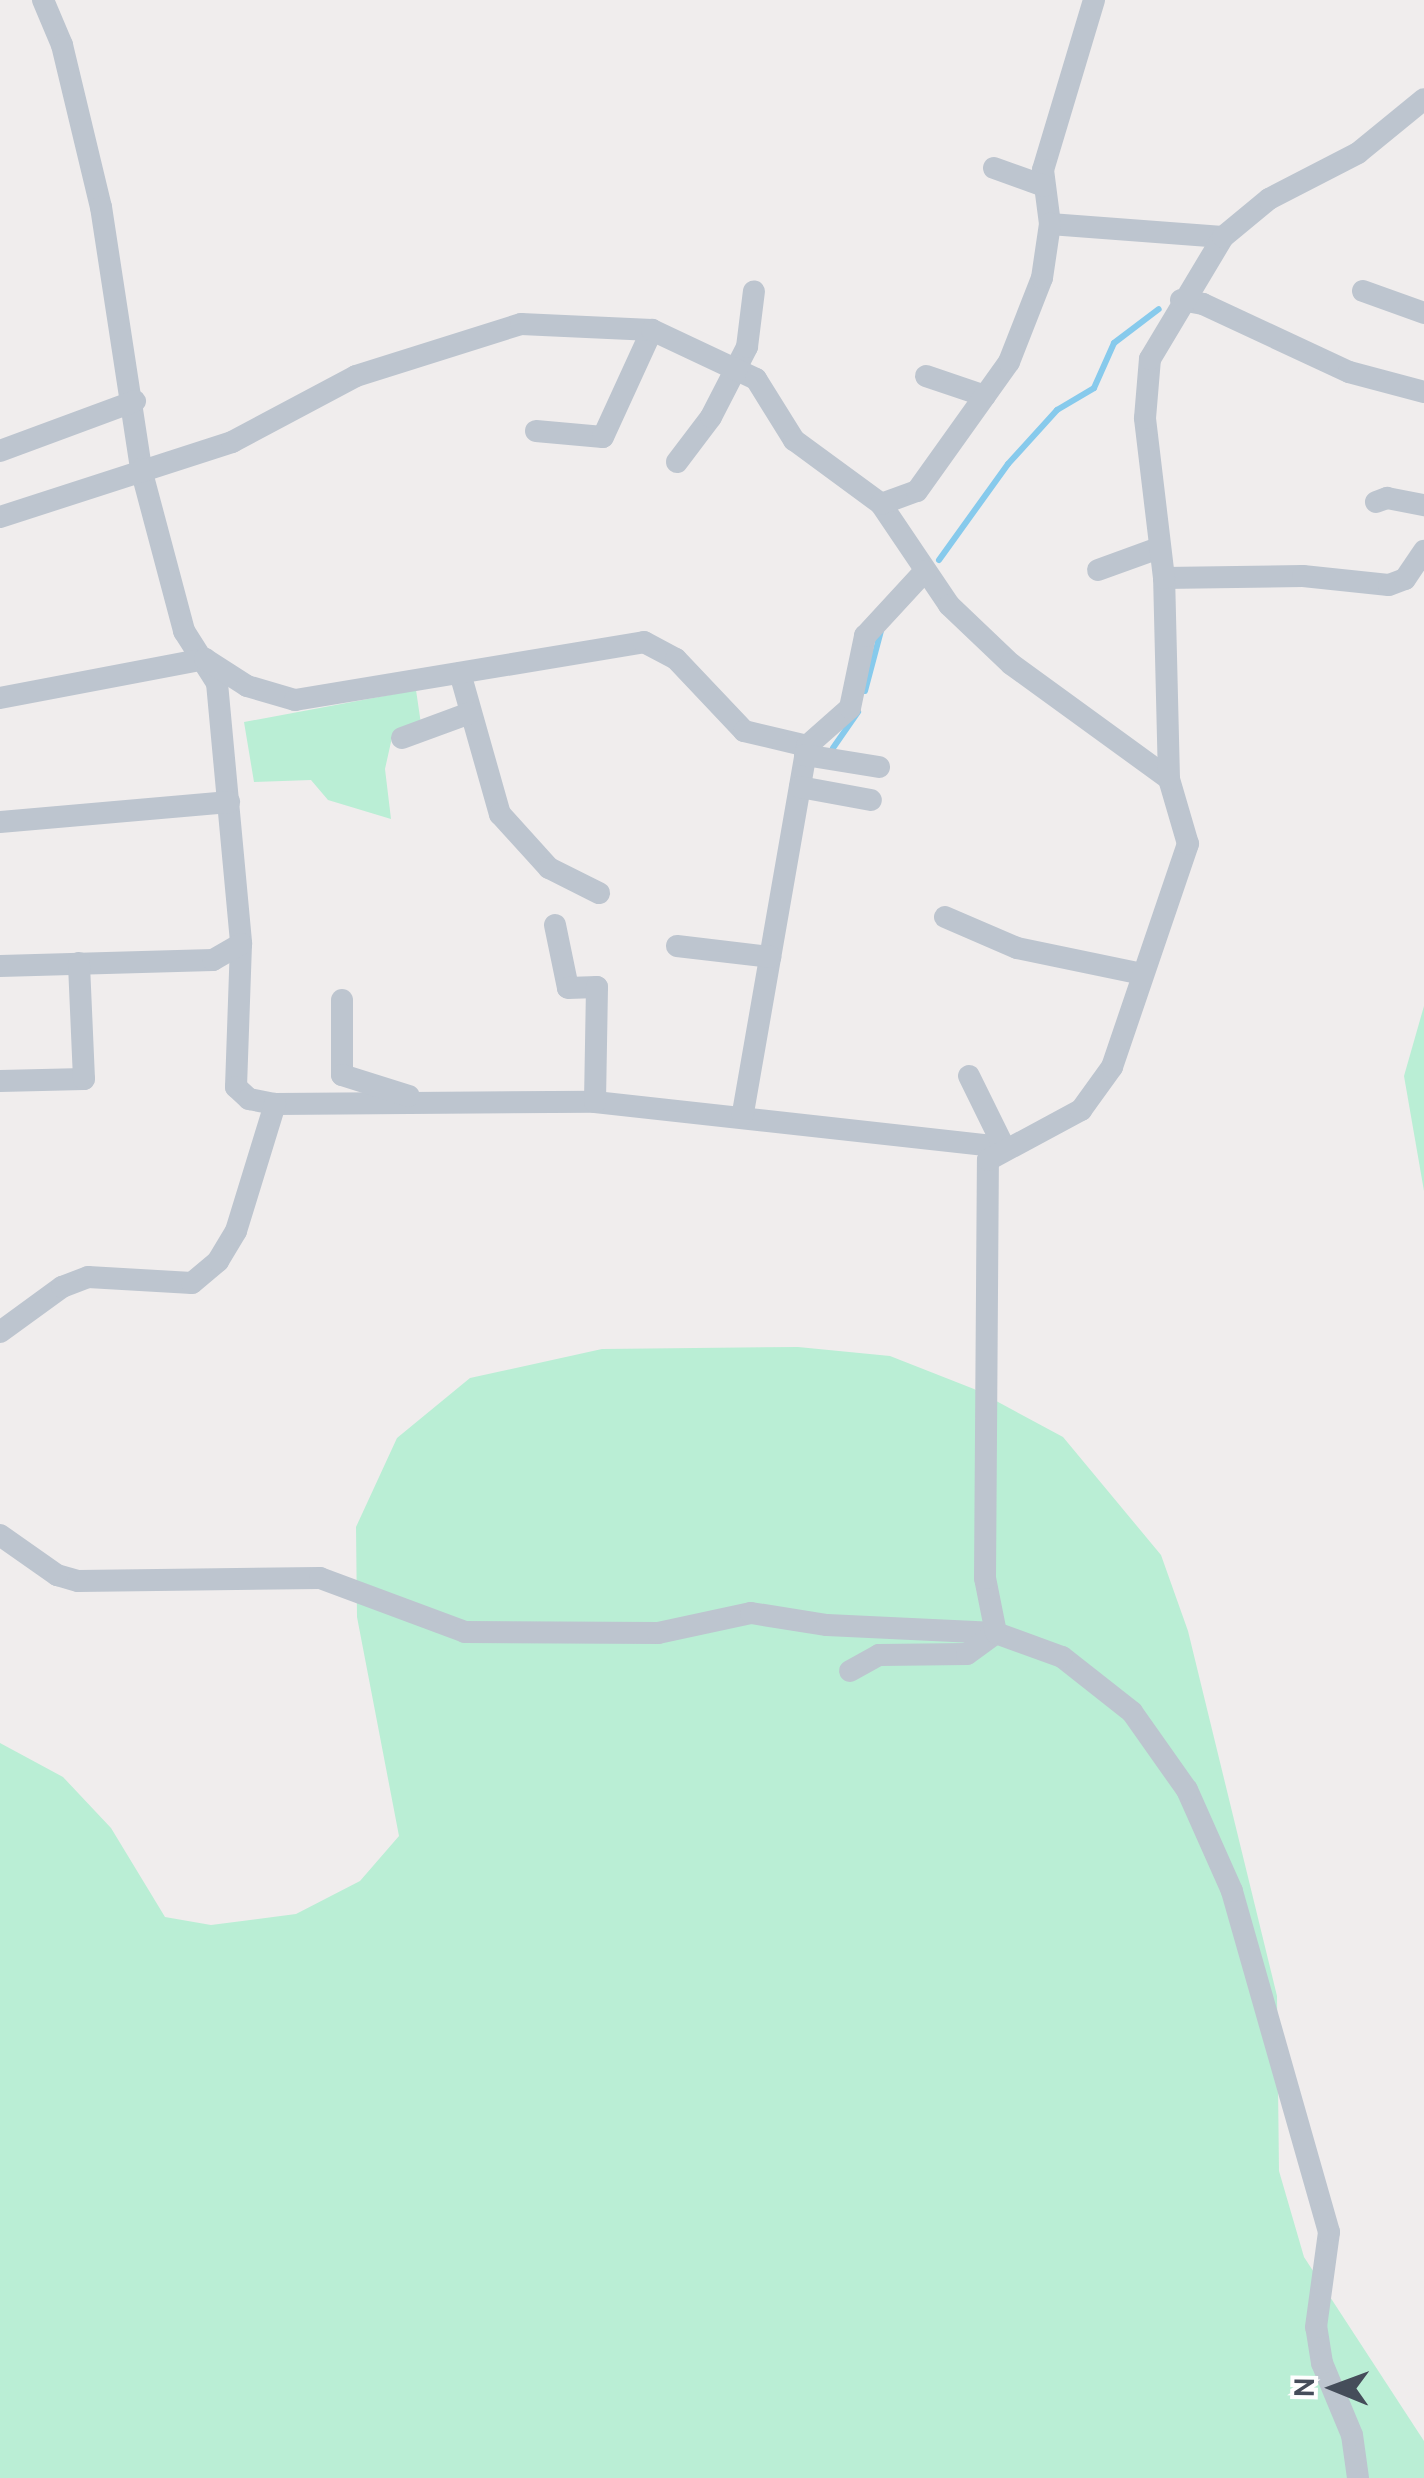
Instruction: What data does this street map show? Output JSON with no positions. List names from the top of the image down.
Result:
{
  "north": "left"
}
